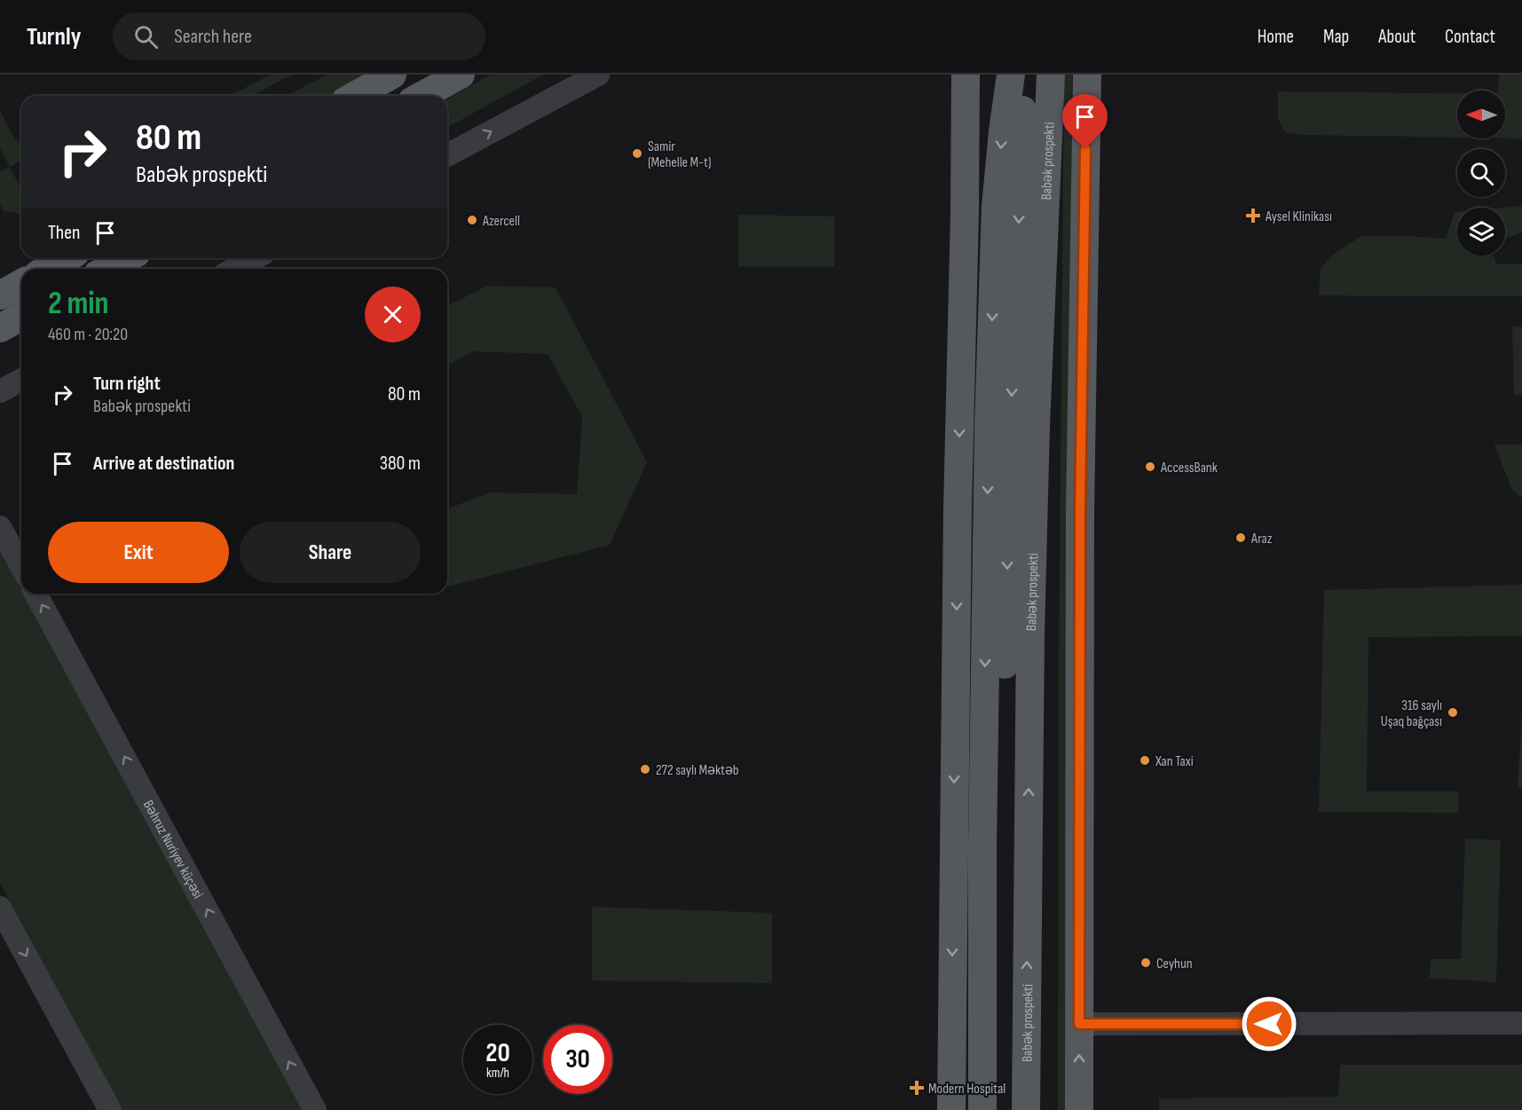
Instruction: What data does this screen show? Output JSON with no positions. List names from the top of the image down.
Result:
{
  "streets": {
    "main road": ["Babək prospekti"],
    "street": ["Bəhruz Nuriyev küçəsi"]
  },
  "places": {
    "other": [
      "Samir (Mehelle M-t)",
      "Azercell",
      "AccessBank",
      "Araz",
      "316 saylı Uşaq bağçası",
      "Xan Taxi",
      "272 saylı Məktəb",
      "Ceyhun"
    ],
    "health": ["Aysel Klinikası", "Modern Hospital"]
  },
  "north": "left",
  "page": {
    "header": "Turnly",
    "search": "Search here",
    "nav": [
      "Home",
      "Map",
      "About",
      "Contact"
    ],
    "turn": ["80 m", "Babək prospekti"],
    "then": "Then",
    "heading": ["2 min", "460 m · 20:20"],
    "list": [
      {
        "name": "Turn right",
        "note": "Babək prospekti",
        "value": "80 m"
      },
      {
        "name": "Arrive at destination",
        "value": "380 m"
      }
    ],
    "buttons": ["Exit", "Share"],
    "speed": "20 km/h",
    "limit": "30"
  }
}
